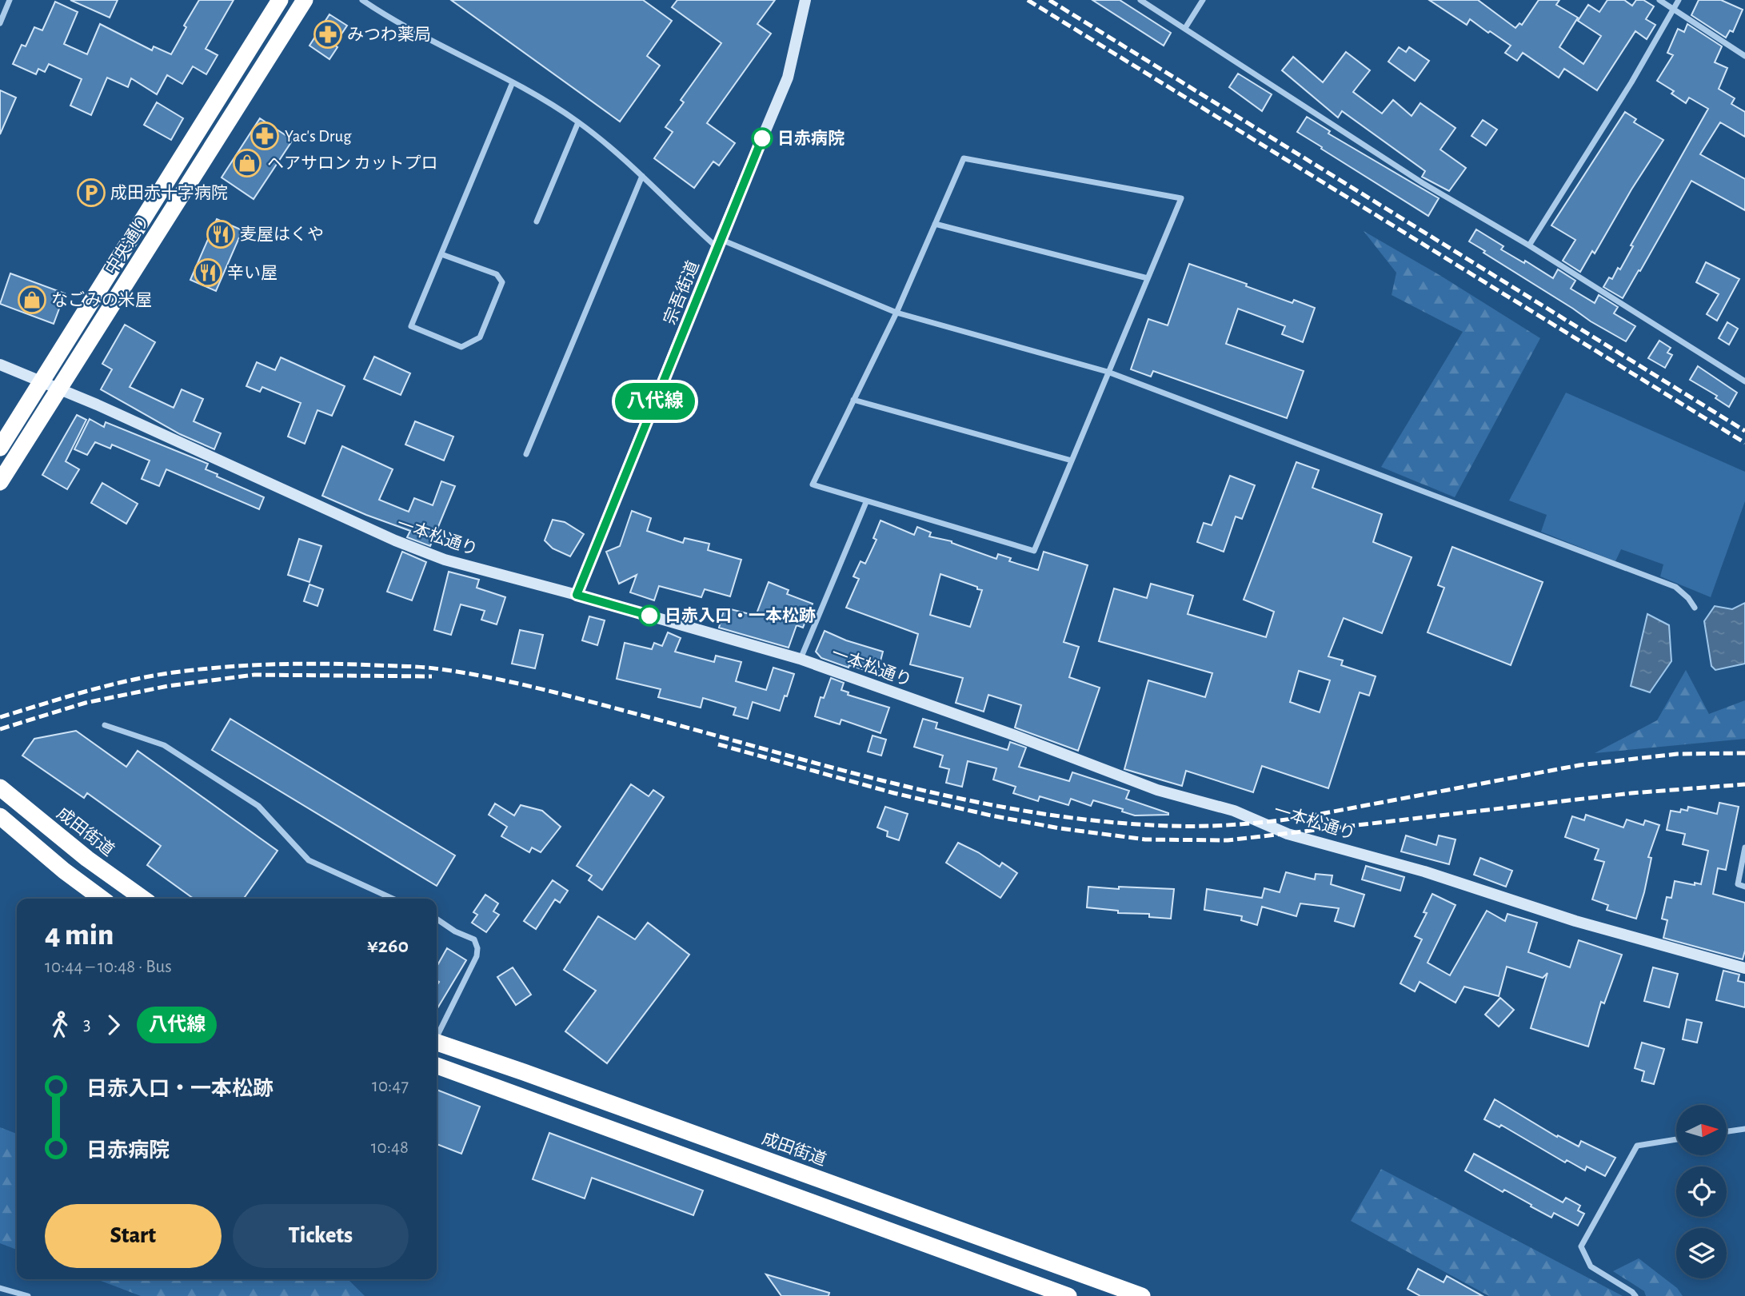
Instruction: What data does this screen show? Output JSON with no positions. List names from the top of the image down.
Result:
{
  "streets": {
    "highway": ["中央通り", "成田街道"],
    "street": ["宗吾街道", "一本松通り"]
  },
  "crossings": [
    ["中央通り", "一本松通り"],
    ["宗吾街道", "一本松通り"]
  ],
  "places": {
    "pharmacy": ["みつわ薬局", "Yac's Drug"],
    "other": ["日赤病院", "日赤入口・一本松跡"],
    "shop": ["ヘアサロン カットプロ", "なごみの米屋"],
    "parking": ["成田赤十字病院"],
    "restaurant": ["麦屋はくや", "辛い屋"]
  },
  "lines": ["bus line 八代線"],
  "north": "right",
  "page": {
    "on_map": "八代線",
    "heading": ["4 min", "10:44 – 10:48 · Bus", "¥260"],
    "legs": ["3", "八代線"],
    "list": [
      {
        "name": "日赤入口・一本松跡",
        "value": "10:47"
      },
      {
        "name": "日赤病院",
        "value": "10:48"
      }
    ],
    "buttons": ["Start", "Tickets"]
  }
}
